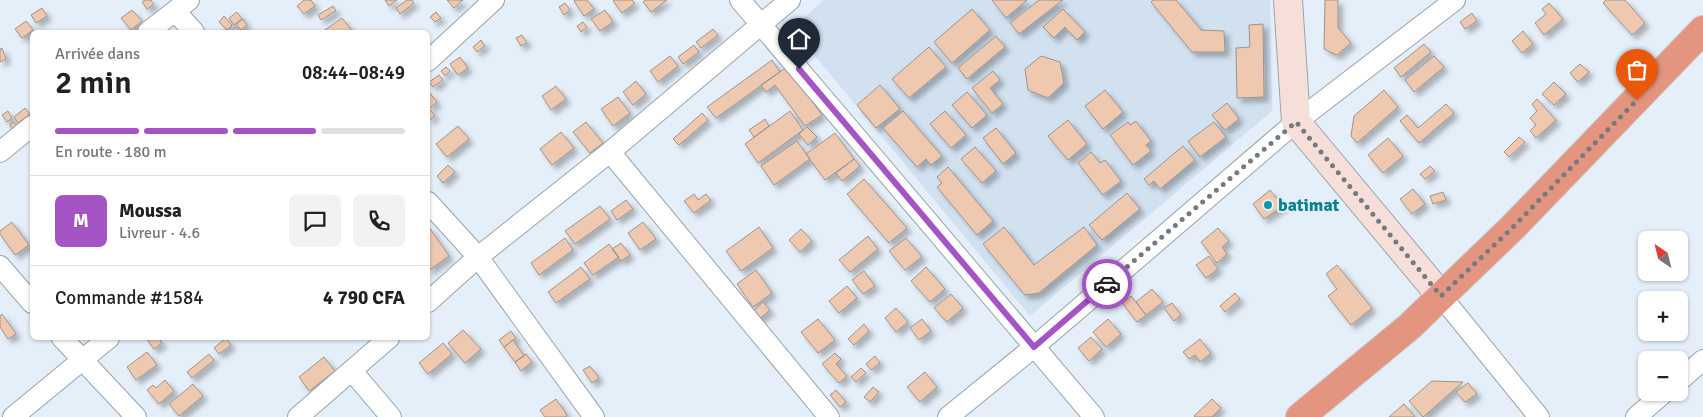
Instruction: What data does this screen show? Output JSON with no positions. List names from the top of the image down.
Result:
{
  "places": ["batimat"],
  "north": "top left",
  "page": {
    "heading": ["2 min", "Arrivée dans", "08:44–08:49"],
    "panel": [
      "Moussa",
      "Livreur · 4.6",
      "Commande #1584",
      "4 790 CFA"
    ],
    "bar": "En route · 180 m",
    "round": "M",
    "map_buttons": ["+", "−"]
  }
}
